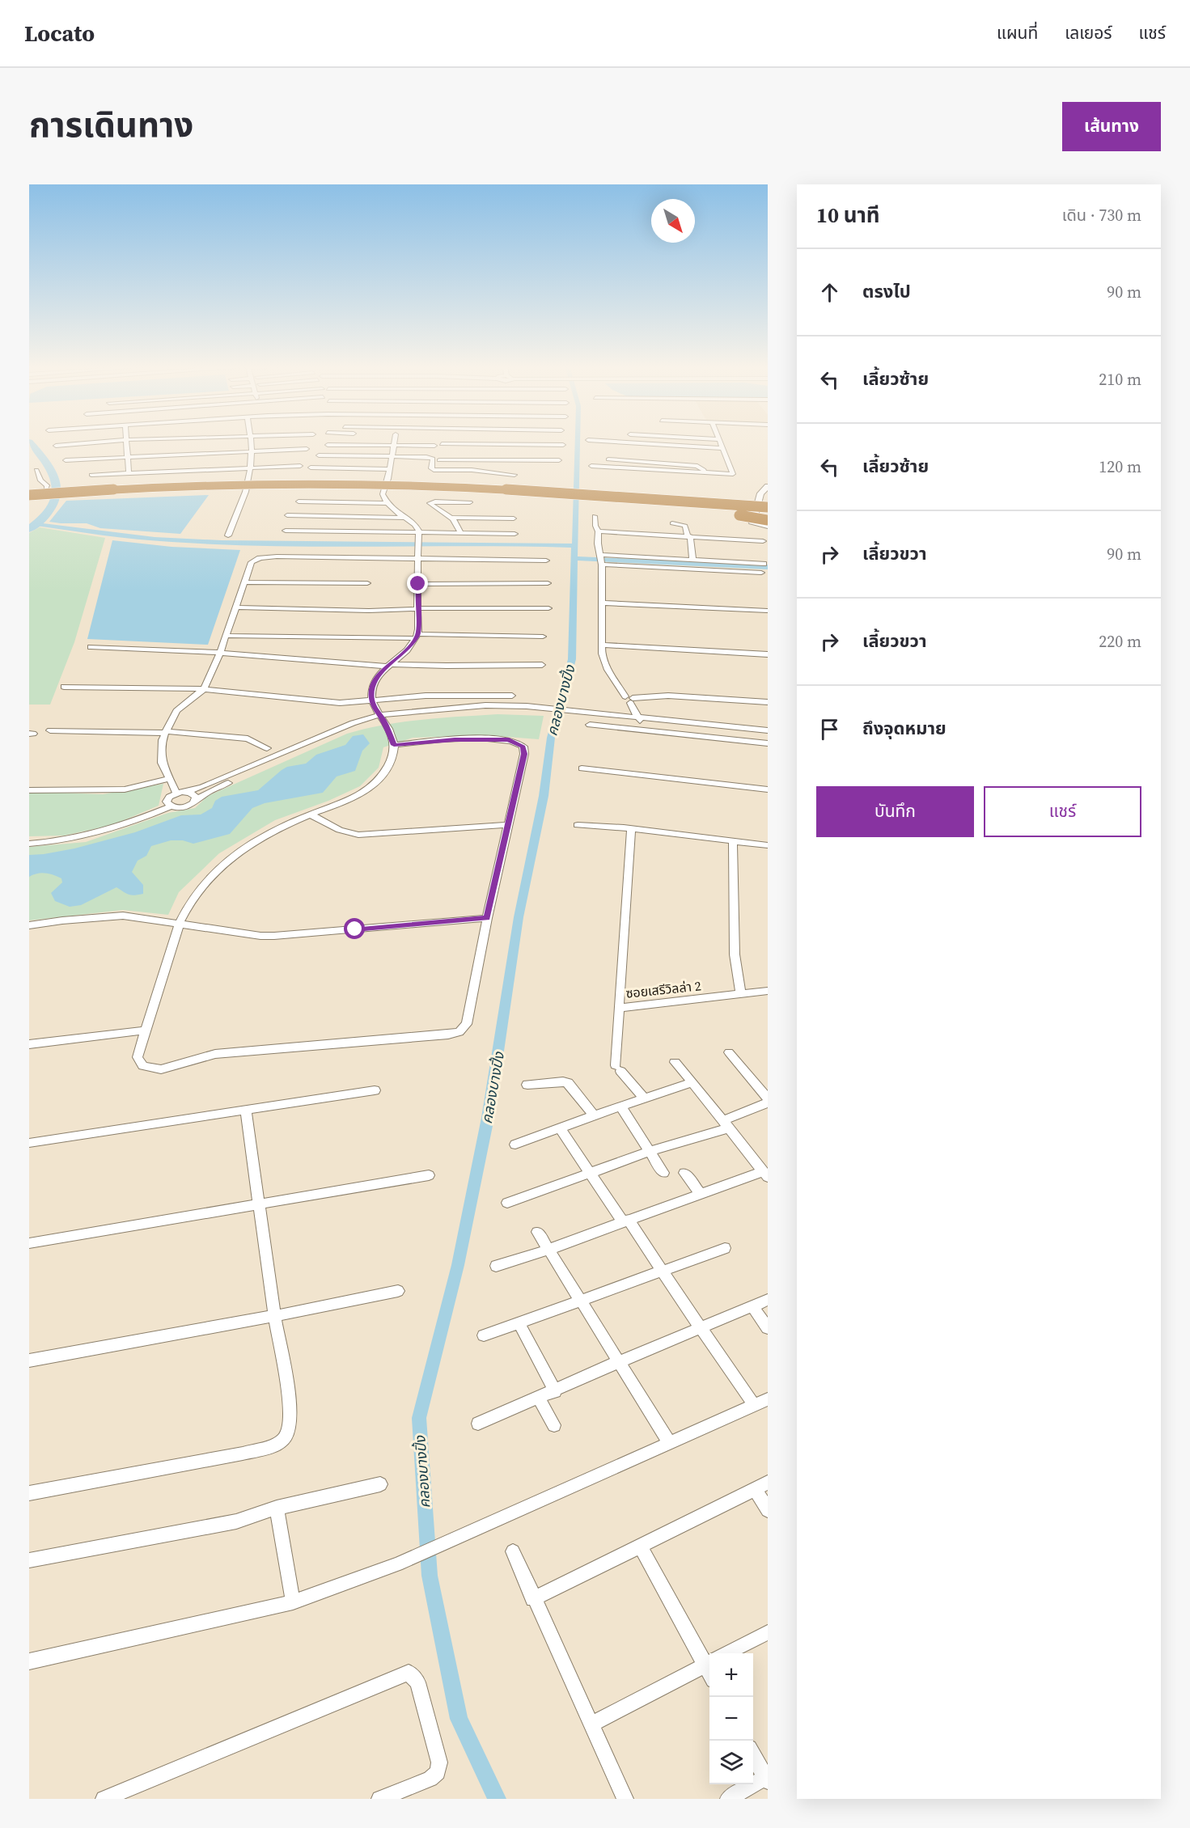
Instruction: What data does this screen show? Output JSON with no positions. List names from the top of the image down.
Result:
{
  "streets": {
    "street": ["ซอยเสรีวิลล่า 2"]
  },
  "water": ["คลองบางปิ้ง"],
  "north": "bottom right",
  "page": {
    "header": "Locato",
    "nav": ["แผนที่", "เลเยอร์", "แชร์"],
    "title": "การเดินทาง",
    "buttons": [
      "เส้นทาง",
      ["บันทึก", "แชร์"]
    ],
    "heading": ["10 นาที", "เดิน · 730 m"],
    "list": [
      ["ตรงไป", "90 m"],
      ["เลี้ยวซ้าย", "210 m"],
      ["เลี้ยวซ้าย", "120 m"],
      ["เลี้ยวขวา", "90 m"],
      ["เลี้ยวขวา", "220 m"],
      "ถึงจุดหมาย"
    ],
    "map_buttons": ["+", "−"]
  }
}
